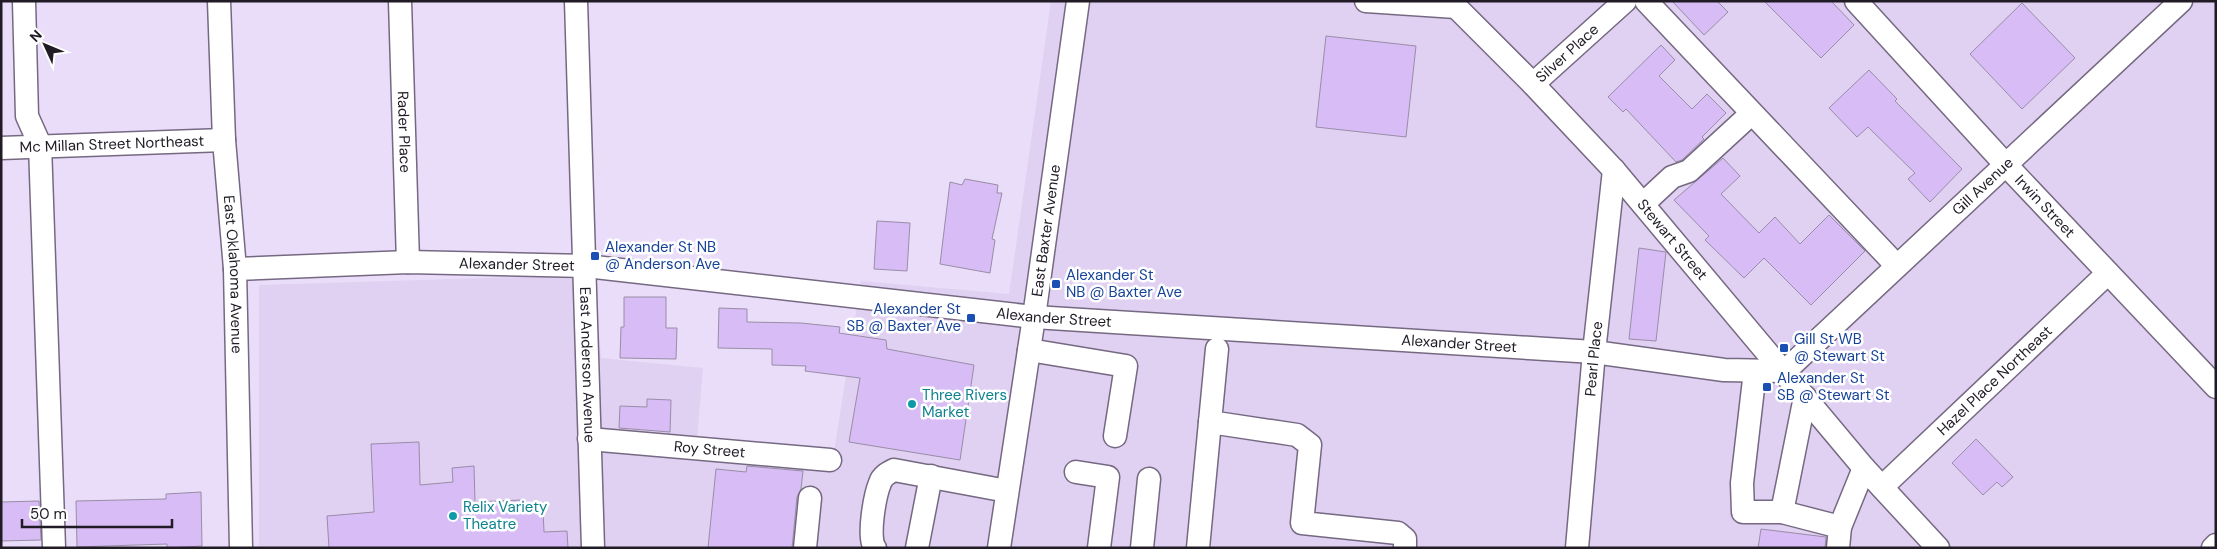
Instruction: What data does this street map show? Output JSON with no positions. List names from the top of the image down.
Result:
{
  "streets": {
    "street": [
      "Silver Place",
      "Rader Place",
      "Mc Millan Street Northeast",
      "Gill Avenue",
      "Irwin Street",
      "East Baxter Avenue",
      "Stewart Street",
      "Alexander Street",
      "East Oklahoma Avenue",
      "Pearl Place",
      "East Anderson Avenue",
      "Hazel Place Northeast",
      "Roy Street"
    ]
  },
  "crossings": [
    ["Silver Place", "Stewart Street"],
    ["Rader Place", "Alexander Street"],
    ["Mc Millan Street Northeast", "East Oklahoma Avenue"],
    ["Gill Avenue", "Irwin Street"],
    ["Gill Avenue", "Stewart Street"],
    ["Gill Avenue", "Alexander Street"],
    ["Irwin Street", "Hazel Place Northeast"],
    ["East Baxter Avenue", "Alexander Street"],
    ["Stewart Street", "Alexander Street"],
    ["Stewart Street", "Pearl Place"],
    ["Stewart Street", "Hazel Place Northeast"],
    ["Alexander Street", "East Oklahoma Avenue"],
    ["Alexander Street", "Pearl Place"],
    ["Alexander Street", "East Anderson Avenue"],
    ["East Anderson Avenue", "Roy Street"]
  ],
  "places": {
    "transit": [
      "Alexander St NB @ Anderson Ave",
      "Alexander St NB @ Baxter Ave",
      "Alexander St SB @ Baxter Ave",
      "Gill St WB @ Stewart St",
      "Alexander St SB @ Stewart St"
    ],
    "other": ["Three Rivers Market", "Relix Variety Theatre"]
  },
  "scale_bar": "50 m",
  "north": "top left"
}
